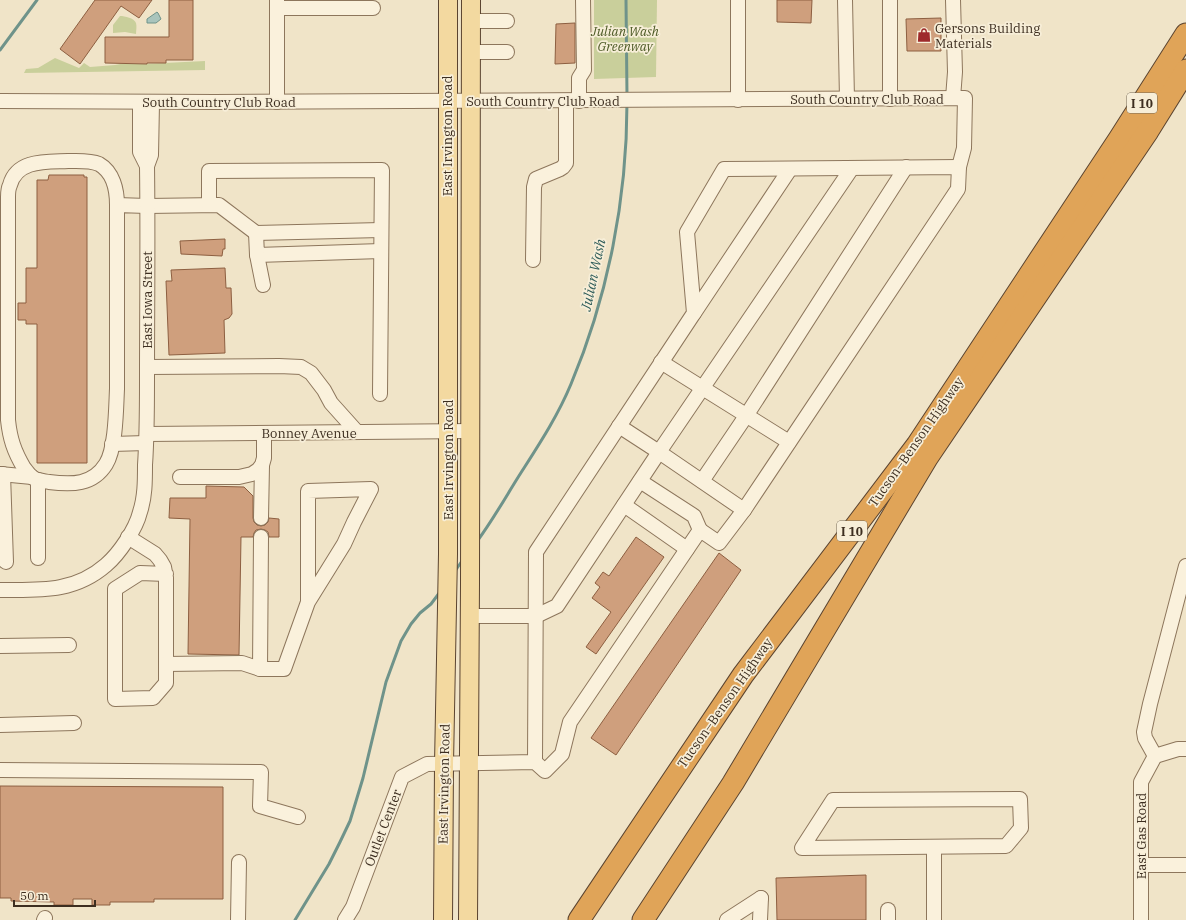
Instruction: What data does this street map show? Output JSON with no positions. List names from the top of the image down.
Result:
{
  "streets": {
    "highway": ["I 10", "Tucson–Benson Highway"],
    "main road": ["East Irvington Road"],
    "street": [
      "South Country Club Road",
      "East Iowa Street",
      "Bonney Avenue",
      "Outlet Center",
      "East Gas Road"
    ]
  },
  "crossings": [
    ["South Country Club Road", "East Irvington Road"],
    ["South Country Club Road", "East Iowa Street"],
    ["East Irvington Road", "Bonney Avenue"],
    ["East Irvington Road", "Outlet Center"],
    ["East Iowa Street", "Bonney Avenue"]
  ],
  "water": ["Julian Wash"],
  "parks": ["Julian Wash Greenway"],
  "places": {
    "shop": ["Gersons Building Materials"]
  },
  "scale_bar": "50 m"
}
